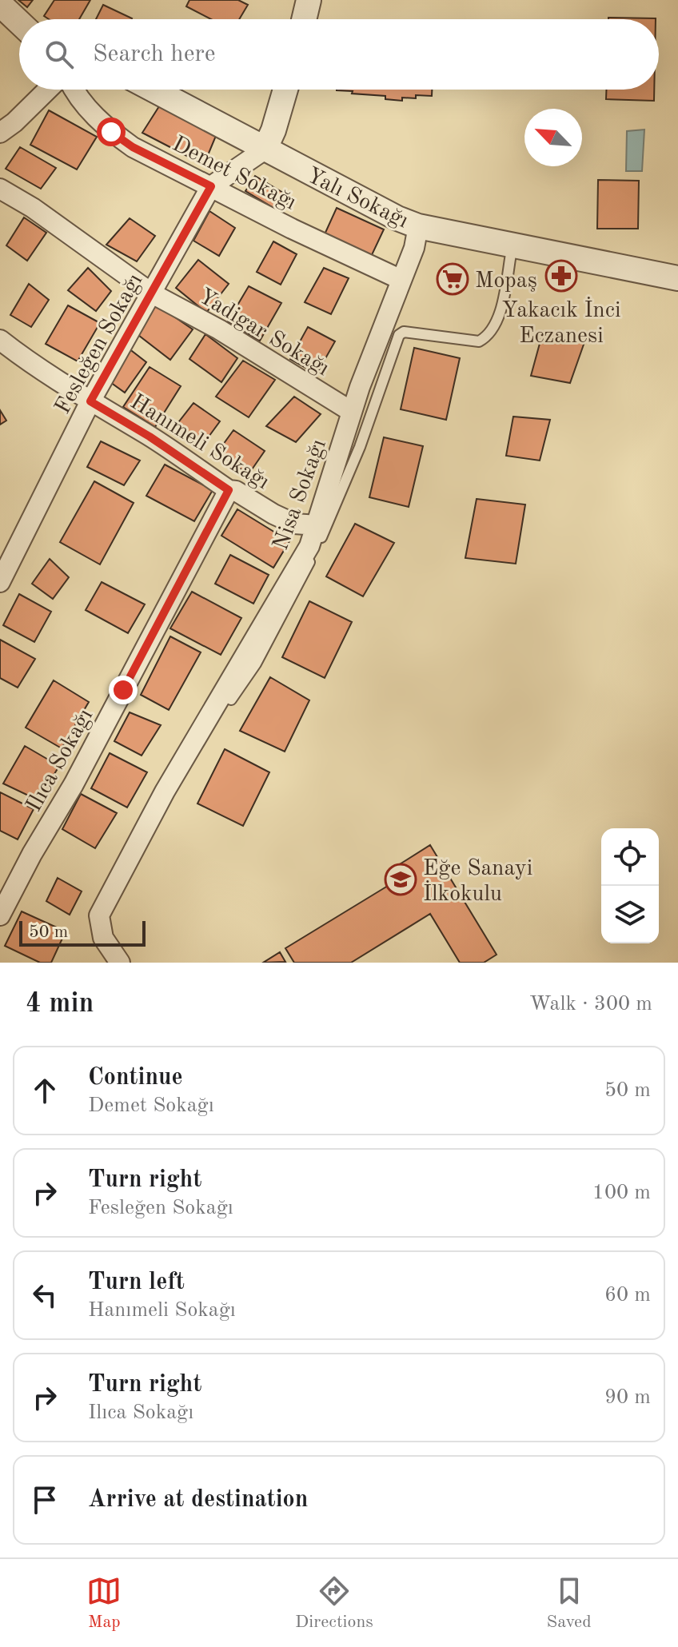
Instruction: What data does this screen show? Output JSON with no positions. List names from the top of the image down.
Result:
{
  "streets": {
    "street": [
      "Demet Sokağı",
      "Yalı Sokağı",
      "Yadigar Sokağı",
      "Fesleğen Sokağı",
      "Hanımeli Sokağı",
      "Nisa Sokağı",
      "Ilıca Sokağı"
    ]
  },
  "crossings": [
    ["Demet Sokağı", "Fesleğen Sokağı"],
    ["Demet Sokağı", "Nisa Sokağı"],
    ["Yalı Sokağı", "Fesleğen Sokağı"],
    ["Yalı Sokağı", "Nisa Sokağı"],
    ["Yadigar Sokağı", "Fesleğen Sokağı"],
    ["Yadigar Sokağı", "Nisa Sokağı"],
    ["Fesleğen Sokağı", "Hanımeli Sokağı"],
    ["Hanımeli Sokağı", "Nisa Sokağı"],
    ["Hanımeli Sokağı", "Ilıca Sokağı"]
  ],
  "places": {
    "pharmacy": ["Yakacık İnci Eczanesi"],
    "supermarket": ["Mopaş"],
    "school or university": ["Eğe Sanayi İlkokulu"]
  },
  "scale_bar": "50 m",
  "north": "top left",
  "page": {
    "search": "Search here",
    "scale": "50 m",
    "heading": ["4 min", "Walk · 300 m"],
    "list": [
      ["Continue", "Demet Sokağı", "50 m"],
      ["Turn right", "Fesleğen Sokağı", "100 m"],
      ["Turn left", "Hanımeli Sokağı", "60 m"],
      ["Turn right", "Ilıca Sokağı", "90 m"],
      "Arrive at destination"
    ],
    "nav": ["Map", "Directions", "Saved"]
  }
}
